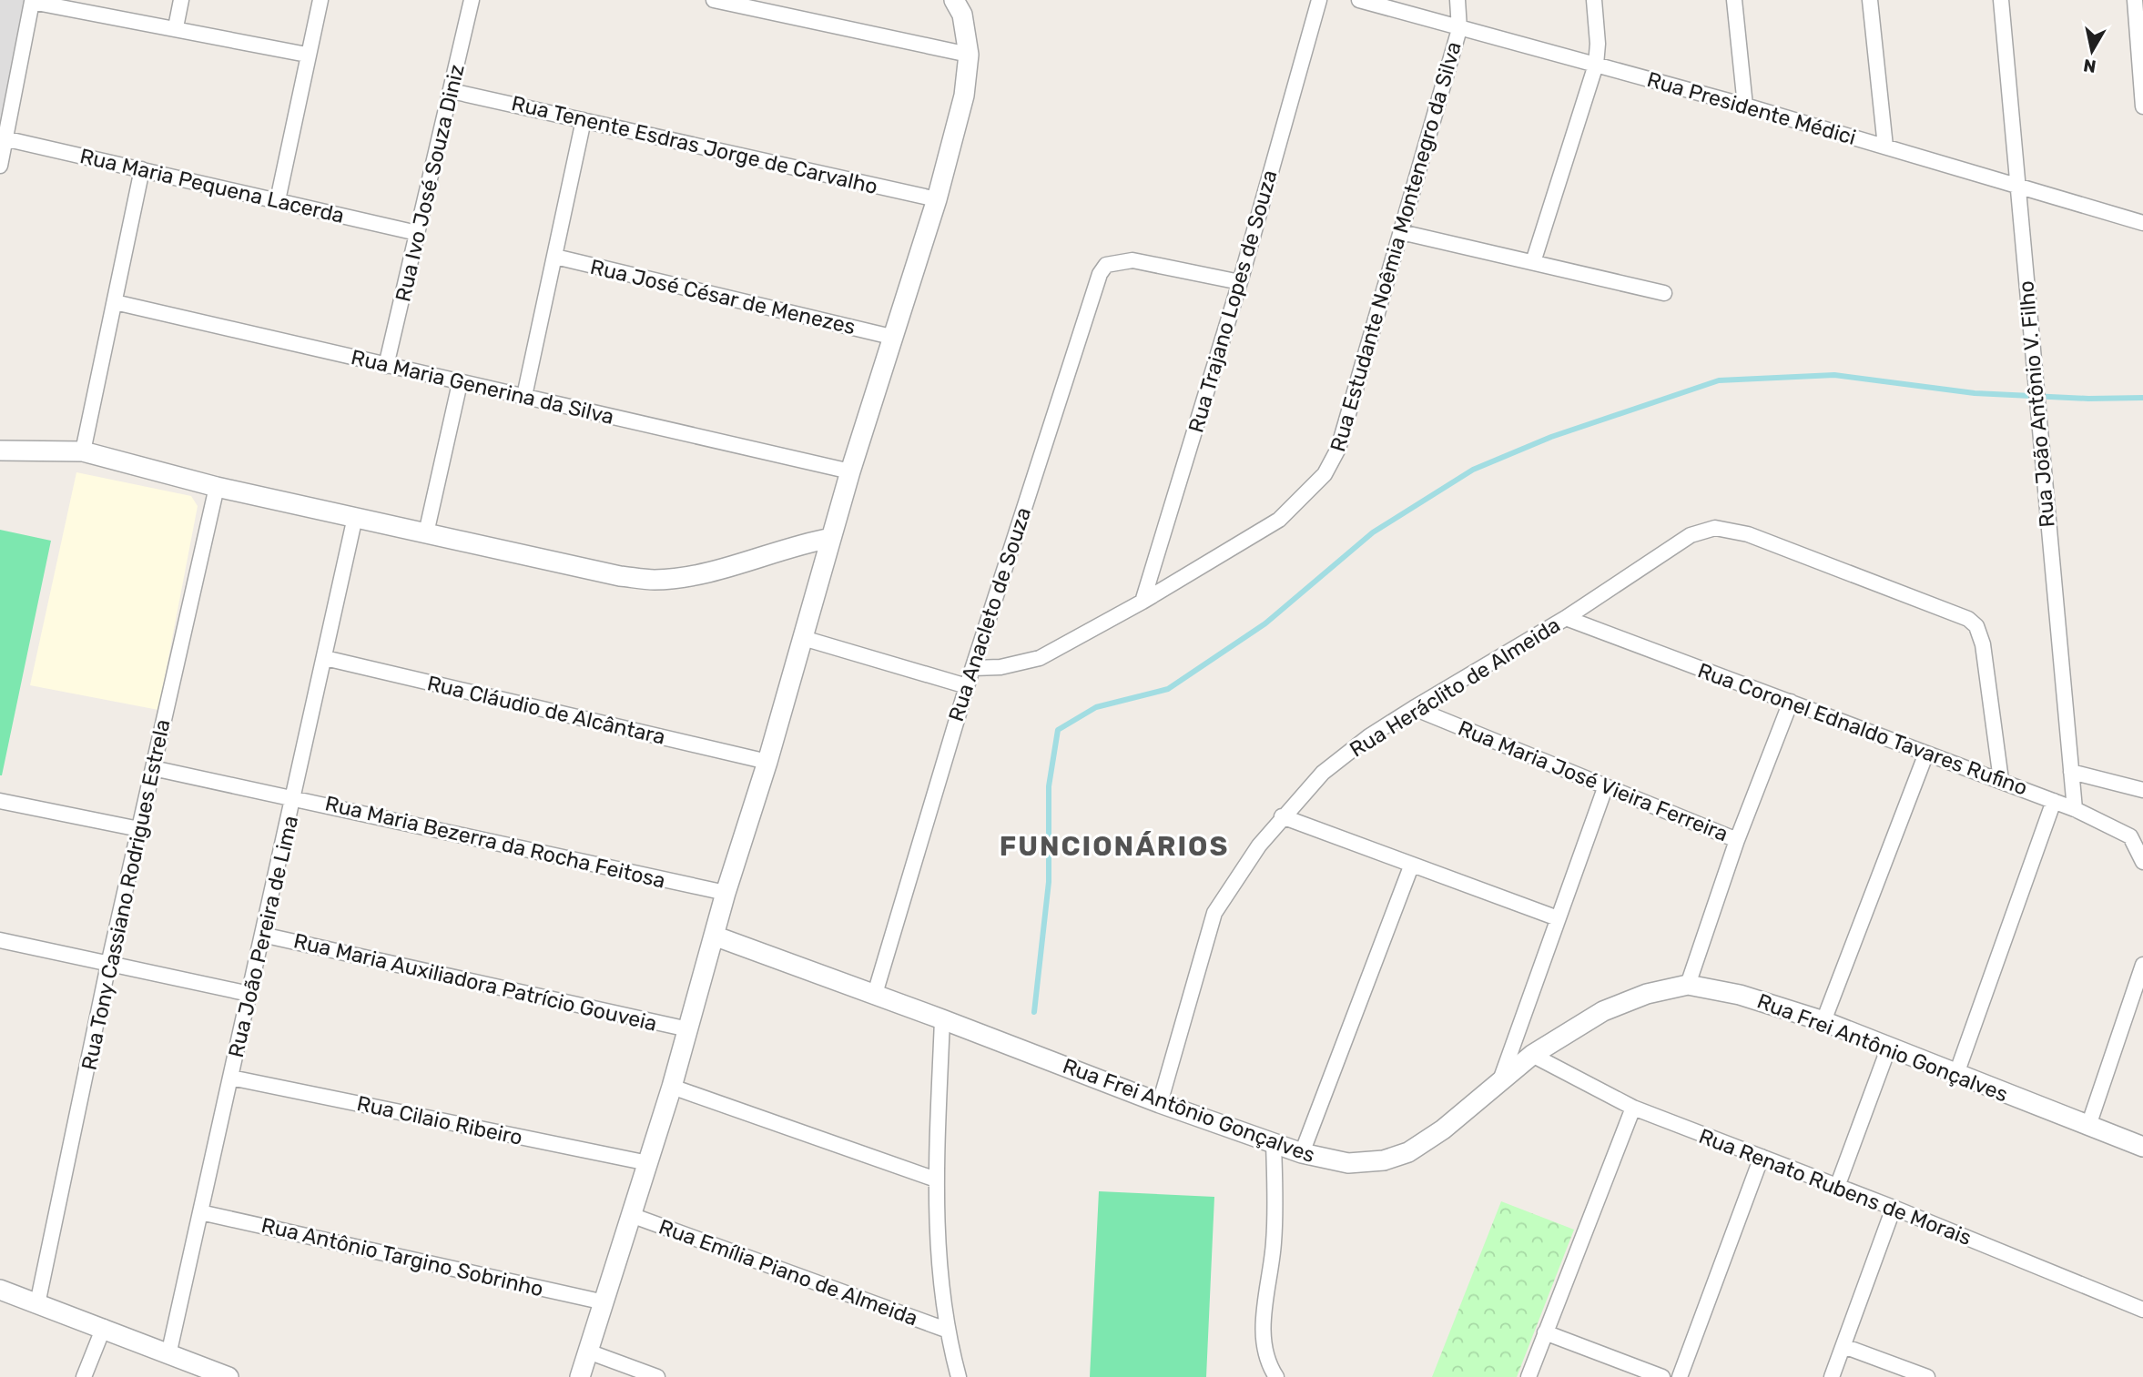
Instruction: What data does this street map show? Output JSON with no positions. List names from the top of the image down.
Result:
{
  "streets": {
    "street": [
      "Rua Presidente Médici",
      "Rua Tenente Esdras Jorge de Carvalho",
      "Rua Ivo José Souza Diniz",
      "Rua Maria Pequena Lacerda",
      "Rua Estudante Noêmia Montenegro da Silva",
      "Rua José César de Menezes",
      "Rua Trajano Lopes de Souza",
      "Rua Maria Generina da Silva",
      "Rua João Antônio V. Filho",
      "Rua Anacleto de Souza",
      "Rua Heráclito de Almeida",
      "Rua Cláudio de Alcântara",
      "Rua Coronel Ednaldo Tavares Rufino",
      "Rua Maria José Vieira Ferreira",
      "Rua Maria Bezerra da Rocha Feitosa",
      "Rua Tony Cassiano Rodrigues Estrela",
      "Rua João Pereira de Lima",
      "Rua Maria Auxiliadora Patrício Gouveia",
      "Rua Frei Antônio Gonçalves",
      "Rua Cilaio Ribeiro",
      "Rua Renato Rubens de Morais",
      "Rua Antônio Targino Sobrinho",
      "Rua Emília Piano de Almeida"
    ]
  },
  "crossings": [
    ["Rua Presidente Médici", "Rua Estudante Noêmia Montenegro da Silva"],
    ["Rua Presidente Médici", "Rua João Antônio V. Filho"],
    ["Rua Tenente Esdras Jorge de Carvalho", "Rua Ivo José Souza Diniz"],
    ["Rua Ivo José Souza Diniz", "Rua Maria Pequena Lacerda"],
    ["Rua Ivo José Souza Diniz", "Rua Maria Generina da Silva"],
    ["Rua Estudante Noêmia Montenegro da Silva", "Rua Trajano Lopes de Souza"],
    ["Rua Estudante Noêmia Montenegro da Silva", "Rua Anacleto de Souza"],
    ["Rua Trajano Lopes de Souza", "Rua Anacleto de Souza"],
    ["Rua João Antônio V. Filho", "Rua Coronel Ednaldo Tavares Rufino"],
    ["Rua Anacleto de Souza", "Rua Frei Antônio Gonçalves"],
    ["Rua Heráclito de Almeida", "Rua Coronel Ednaldo Tavares Rufino"],
    ["Rua Heráclito de Almeida", "Rua Maria José Vieira Ferreira"],
    ["Rua Heráclito de Almeida", "Rua Frei Antônio Gonçalves"],
    ["Rua Cláudio de Alcântara", "Rua João Pereira de Lima"],
    ["Rua Maria Bezerra da Rocha Feitosa", "Rua Tony Cassiano Rodrigues Estrela"],
    ["Rua Maria Bezerra da Rocha Feitosa", "Rua João Pereira de Lima"],
    ["Rua João Pereira de Lima", "Rua Maria Auxiliadora Patrício Gouveia"],
    ["Rua João Pereira de Lima", "Rua Cilaio Ribeiro"],
    ["Rua João Pereira de Lima", "Rua Antônio Targino Sobrinho"],
    ["Rua Frei Antônio Gonçalves", "Rua Renato Rubens de Morais"]
  ],
  "districts": ["FUNCIONÁRIOS"],
  "north": "bottom"
}
